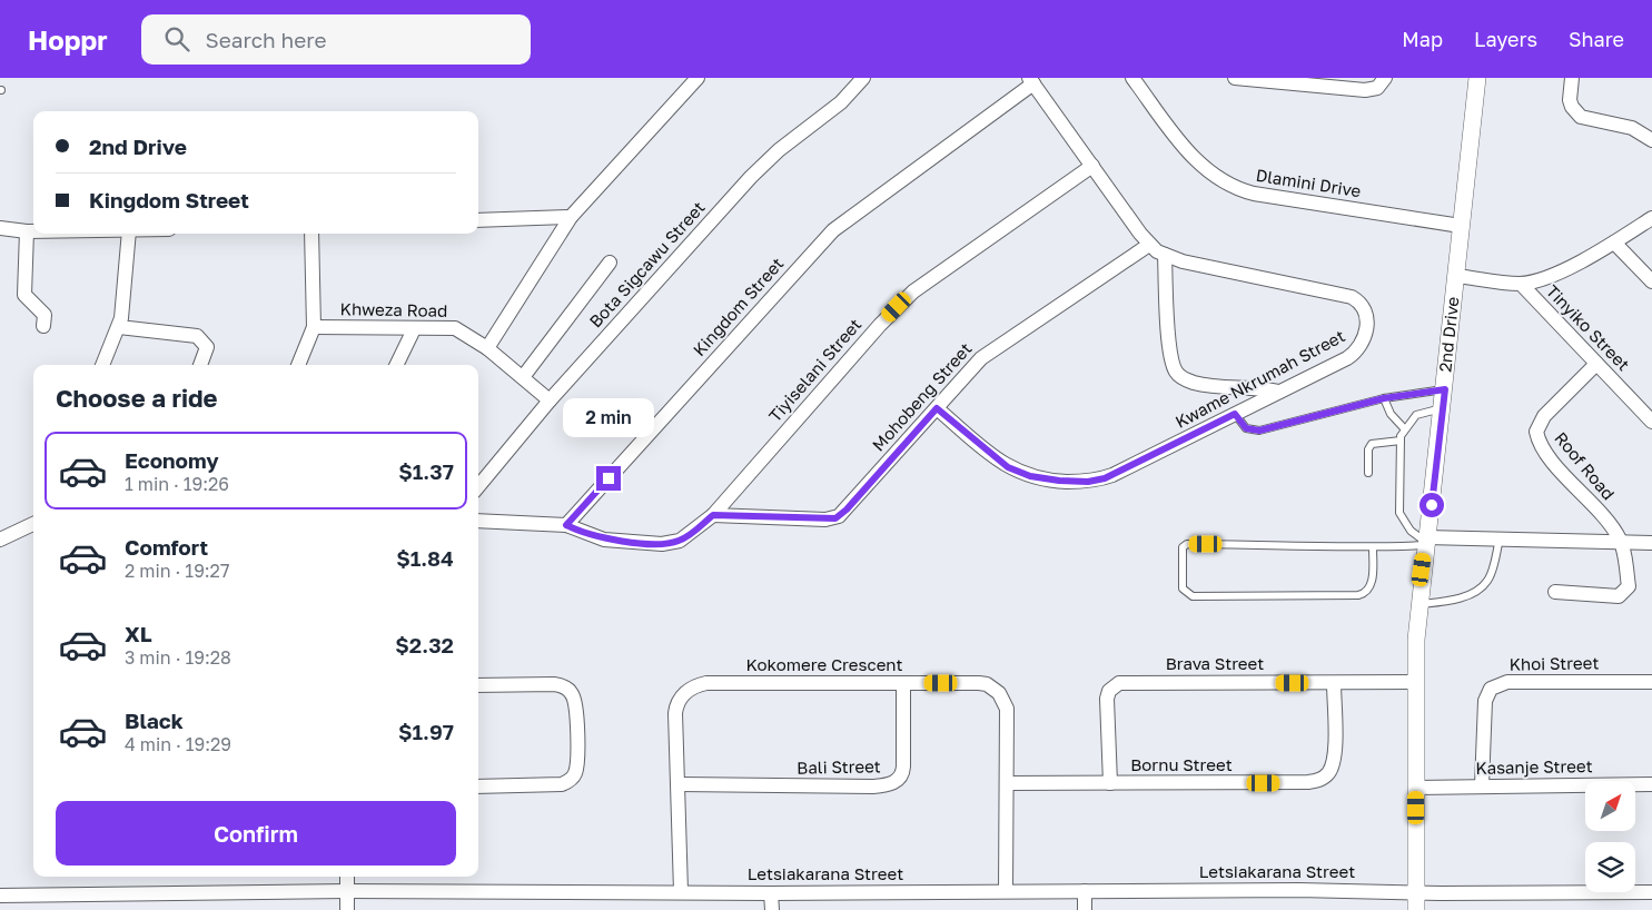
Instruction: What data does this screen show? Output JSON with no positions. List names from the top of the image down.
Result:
{
  "streets": {
    "street": [
      "Dlamini Drive",
      "Bota Sigcawu Street",
      "Kingdom Street",
      "Khweza Road",
      "Tinyiko Street",
      "2nd Drive",
      "Tiyiselani Street",
      "Kwame Nkrumah Street",
      "Mohobeng Street",
      "Roof Road",
      "Brava Street",
      "Khoi Street",
      "Kokomere Crescent",
      "Bornu Street",
      "Bali Street",
      "Kasanje Street",
      "Letsiakarana Street"
    ]
  },
  "crossings": [
    ["Dlamini Drive", "2nd Drive"],
    ["Bota Sigcawu Street", "Khweza Road"],
    ["Kingdom Street", "Tiyiselani Street"],
    ["Kingdom Street", "Kwame Nkrumah Street"],
    ["Tinyiko Street", "Roof Road"],
    ["2nd Drive", "Brava Street"],
    ["2nd Drive", "Kasanje Street"],
    ["2nd Drive", "Letsiakarana Street"],
    ["Tiyiselani Street", "Kwame Nkrumah Street"],
    ["Tiyiselani Street", "Mohobeng Street"],
    ["Kwame Nkrumah Street", "Mohobeng Street"],
    ["Brava Street", "Bornu Street"],
    ["Khoi Street", "Kasanje Street"],
    ["Kokomere Crescent", "Bornu Street"],
    ["Kokomere Crescent", "Bali Street"],
    ["Kokomere Crescent", "Letsiakarana Street"]
  ],
  "north": "top right",
  "page": {
    "header": "Hoppr",
    "search": "Search here",
    "nav": ["Map", "Layers", "Share"],
    "banner": ["2nd Drive", "Kingdom Street"],
    "heading": "Choose a ride",
    "bubble": "2 min",
    "list": [
      {
        "name": "Economy",
        "note": "1 min · 19:26",
        "value": "$1.37"
      },
      {
        "name": "Comfort",
        "note": "2 min · 19:27",
        "value": "$1.84"
      },
      {
        "name": "XL",
        "note": "3 min · 19:28",
        "value": "$2.32"
      },
      {
        "name": "Black",
        "note": "4 min · 19:29",
        "value": "$1.97"
      }
    ],
    "buttons": "Confirm"
  }
}
